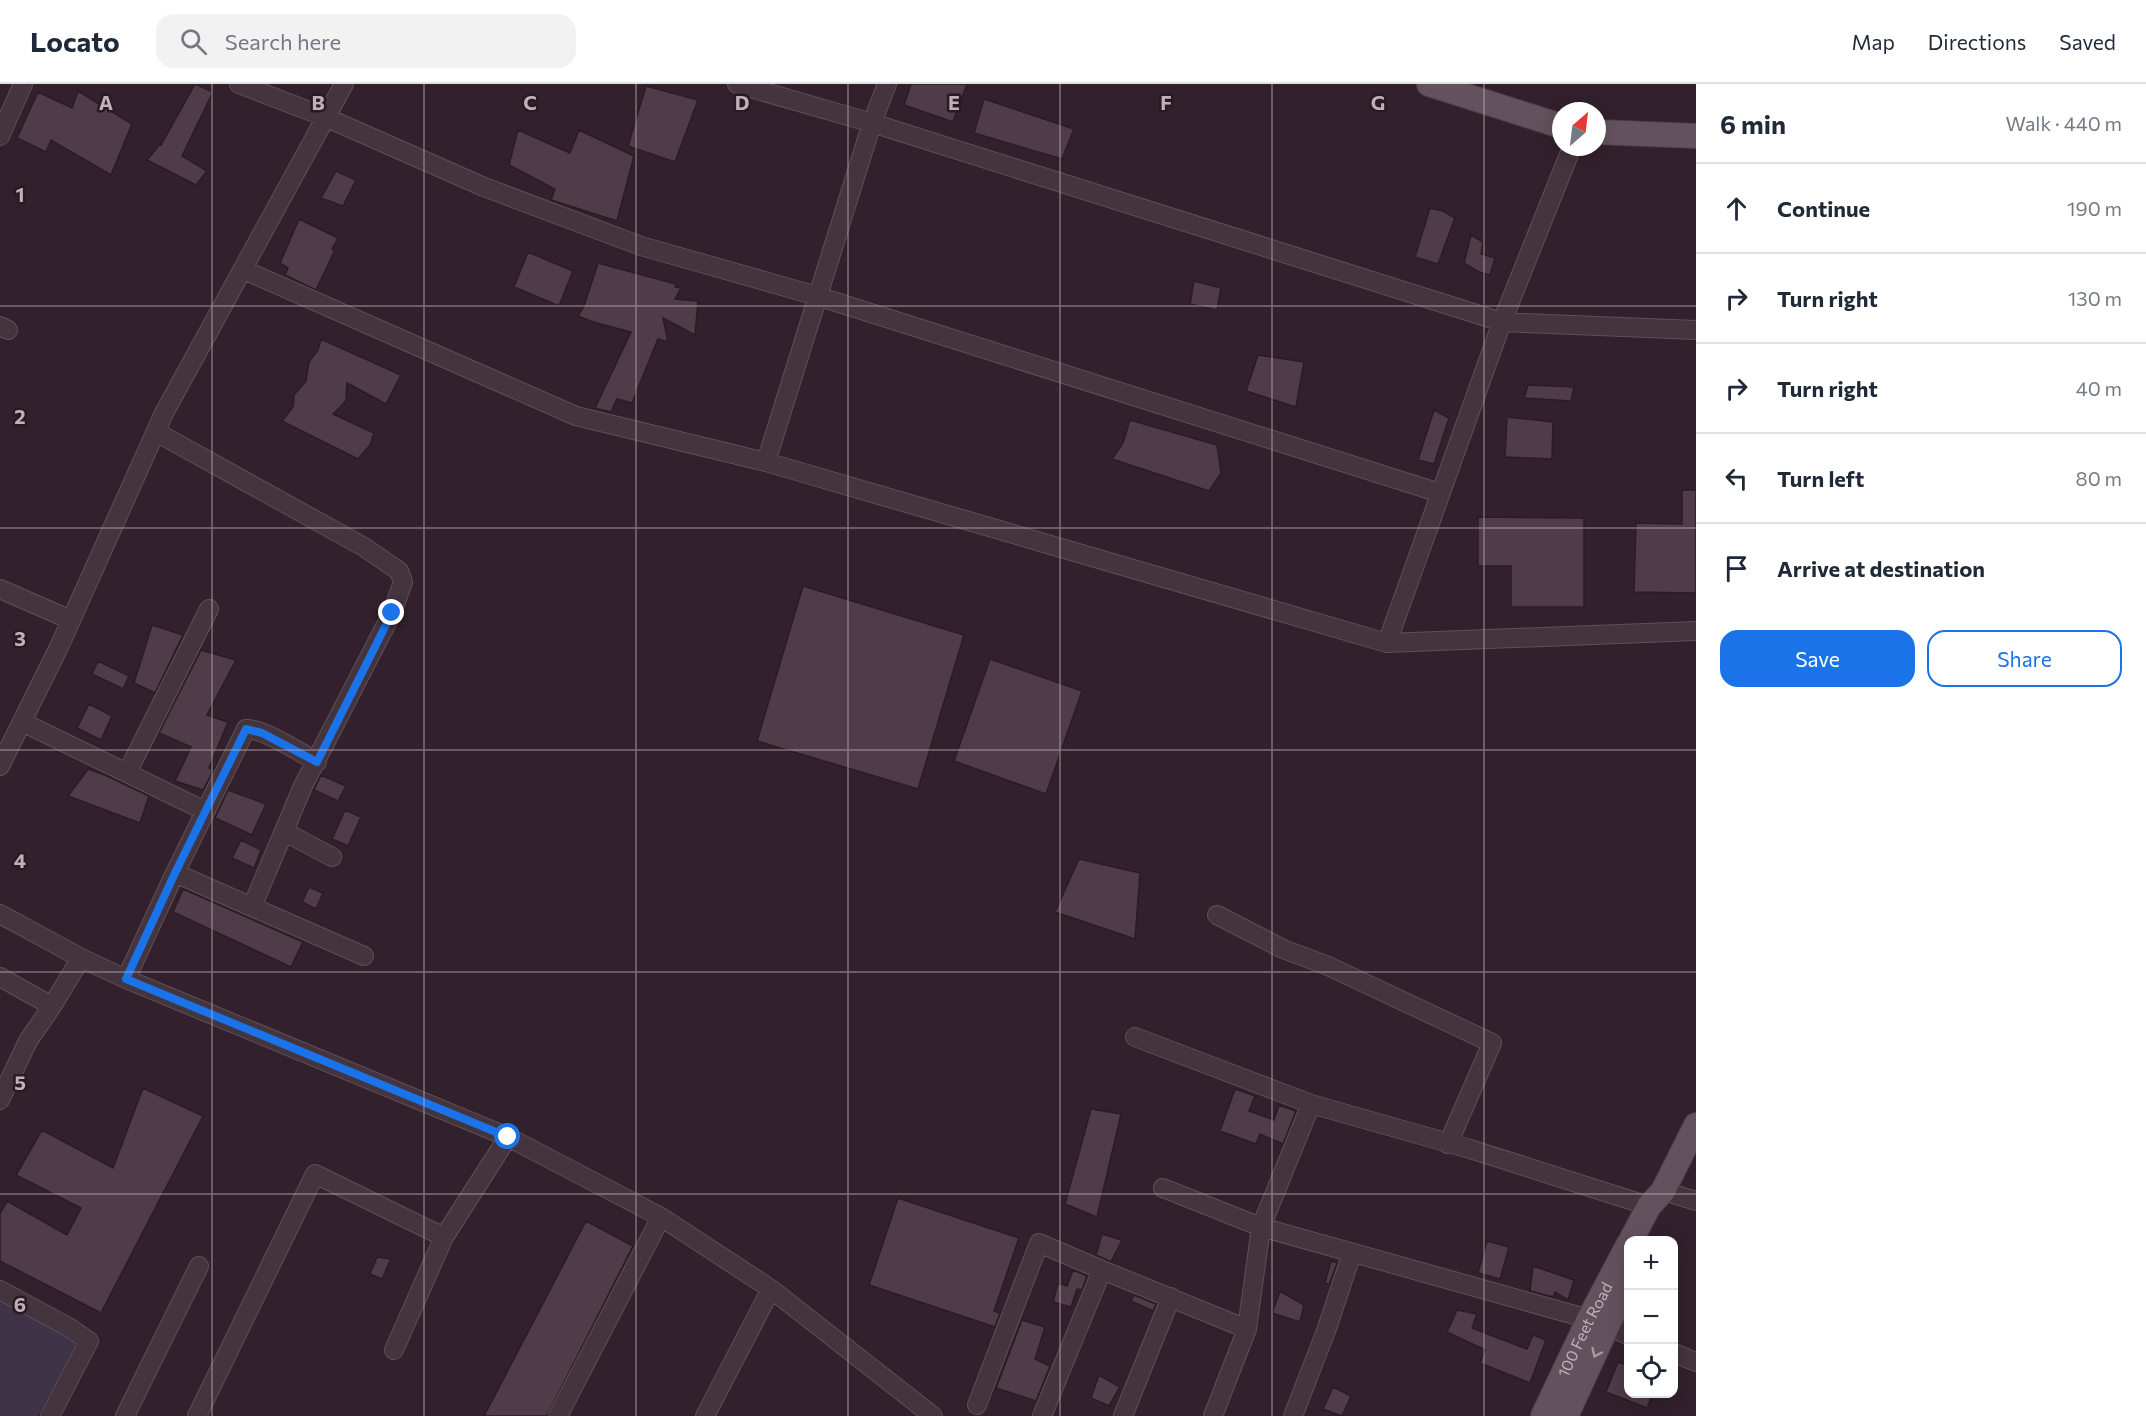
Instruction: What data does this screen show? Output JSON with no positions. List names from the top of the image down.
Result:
{
  "streets": {
    "main road": ["100 Feet Road"]
  },
  "north": "top right",
  "page": {
    "header": "Locato",
    "search": "Search here",
    "nav": ["Map", "Directions", "Saved"],
    "heading": ["6 min", "Walk · 440 m"],
    "list": [
      ["Continue", "190 m"],
      ["Turn right", "130 m"],
      ["Turn right", "40 m"],
      ["Turn left", "80 m"],
      "Arrive at destination"
    ],
    "buttons": ["Save", "Share"],
    "map_buttons": ["+", "−"]
  },
  "grid": {
    "columns": [
      "A",
      "B",
      "C",
      "D",
      "E",
      "F",
      "G"
    ],
    "rows": [
      "1",
      "2",
      "3",
      "4",
      "5",
      "6"
    ]
  }
}
